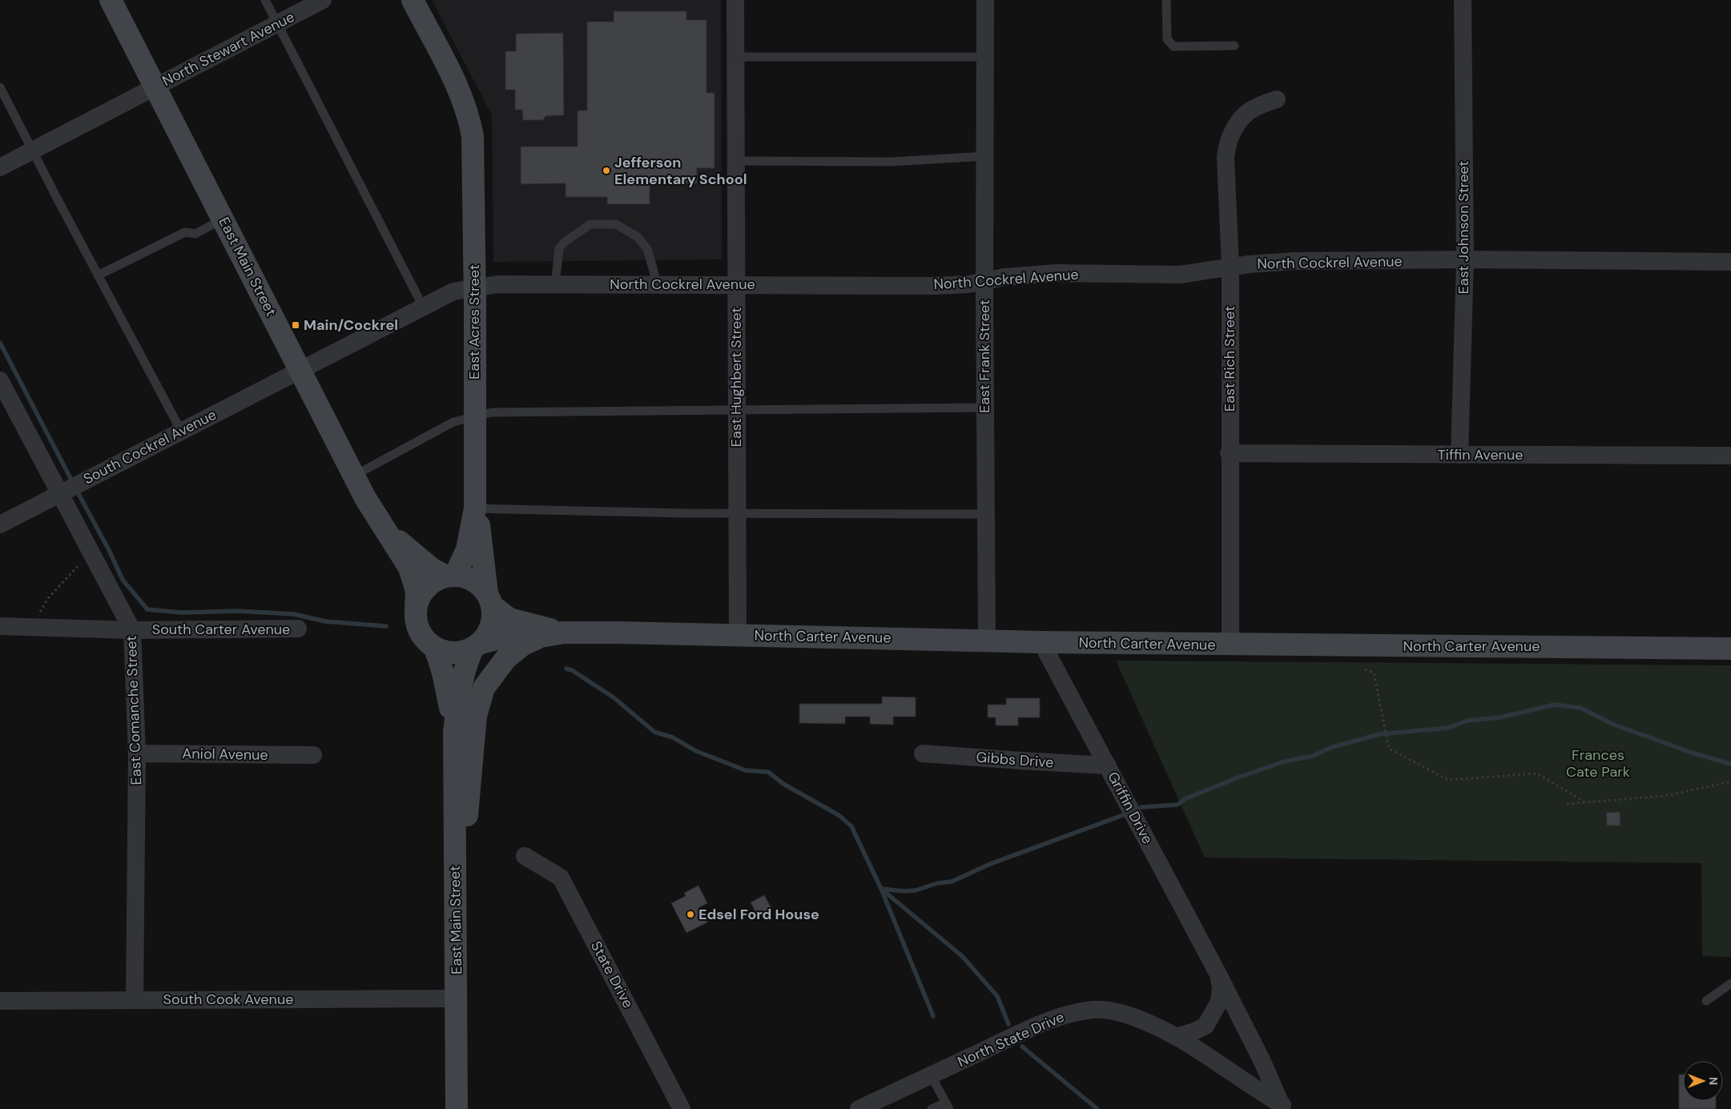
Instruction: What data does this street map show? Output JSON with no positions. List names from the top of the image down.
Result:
{
  "streets": {
    "street": [
      "North Stewart Avenue",
      "East Johnson Street",
      "North Cockrel Avenue",
      "East Main Street",
      "East Acres Street",
      "East Frank Street",
      "East Rich Street",
      "East Hughbert Street",
      "South Cockrel Avenue",
      "Tiffin Avenue",
      "South Carter Avenue",
      "North Carter Avenue",
      "East Comanche Street",
      "Aniol Avenue",
      "Gibbs Drive",
      "Griffin Drive",
      "State Drive",
      "South Cook Avenue",
      "North State Drive"
    ]
  },
  "crossings": [
    ["North Stewart Avenue", "East Main Street"],
    ["East Johnson Street", "North Cockrel Avenue"],
    ["East Johnson Street", "Tiffin Avenue"],
    ["North Cockrel Avenue", "East Main Street"],
    ["North Cockrel Avenue", "East Acres Street"],
    ["North Cockrel Avenue", "East Frank Street"],
    ["North Cockrel Avenue", "East Rich Street"],
    ["North Cockrel Avenue", "East Hughbert Street"],
    ["North Cockrel Avenue", "South Cockrel Avenue"],
    ["East Main Street", "East Acres Street"],
    ["East Main Street", "South Cockrel Avenue"],
    ["East Main Street", "North Carter Avenue"],
    ["East Main Street", "South Cook Avenue"],
    ["East Acres Street", "North Carter Avenue"],
    ["East Frank Street", "North Carter Avenue"],
    ["East Rich Street", "Tiffin Avenue"],
    ["East Rich Street", "North Carter Avenue"],
    ["East Hughbert Street", "North Carter Avenue"],
    ["South Cockrel Avenue", "East Comanche Street"],
    ["South Carter Avenue", "East Comanche Street"],
    ["North Carter Avenue", "Griffin Drive"],
    ["East Comanche Street", "Aniol Avenue"],
    ["East Comanche Street", "South Cook Avenue"],
    ["Gibbs Drive", "Griffin Drive"],
    ["Griffin Drive", "North State Drive"]
  ],
  "parks": ["Frances Cate Park"],
  "places": {
    "other": ["Jefferson Elementary School", "Edsel Ford House"],
    "transit": ["Main/Cockrel"]
  },
  "north": "right"
}
